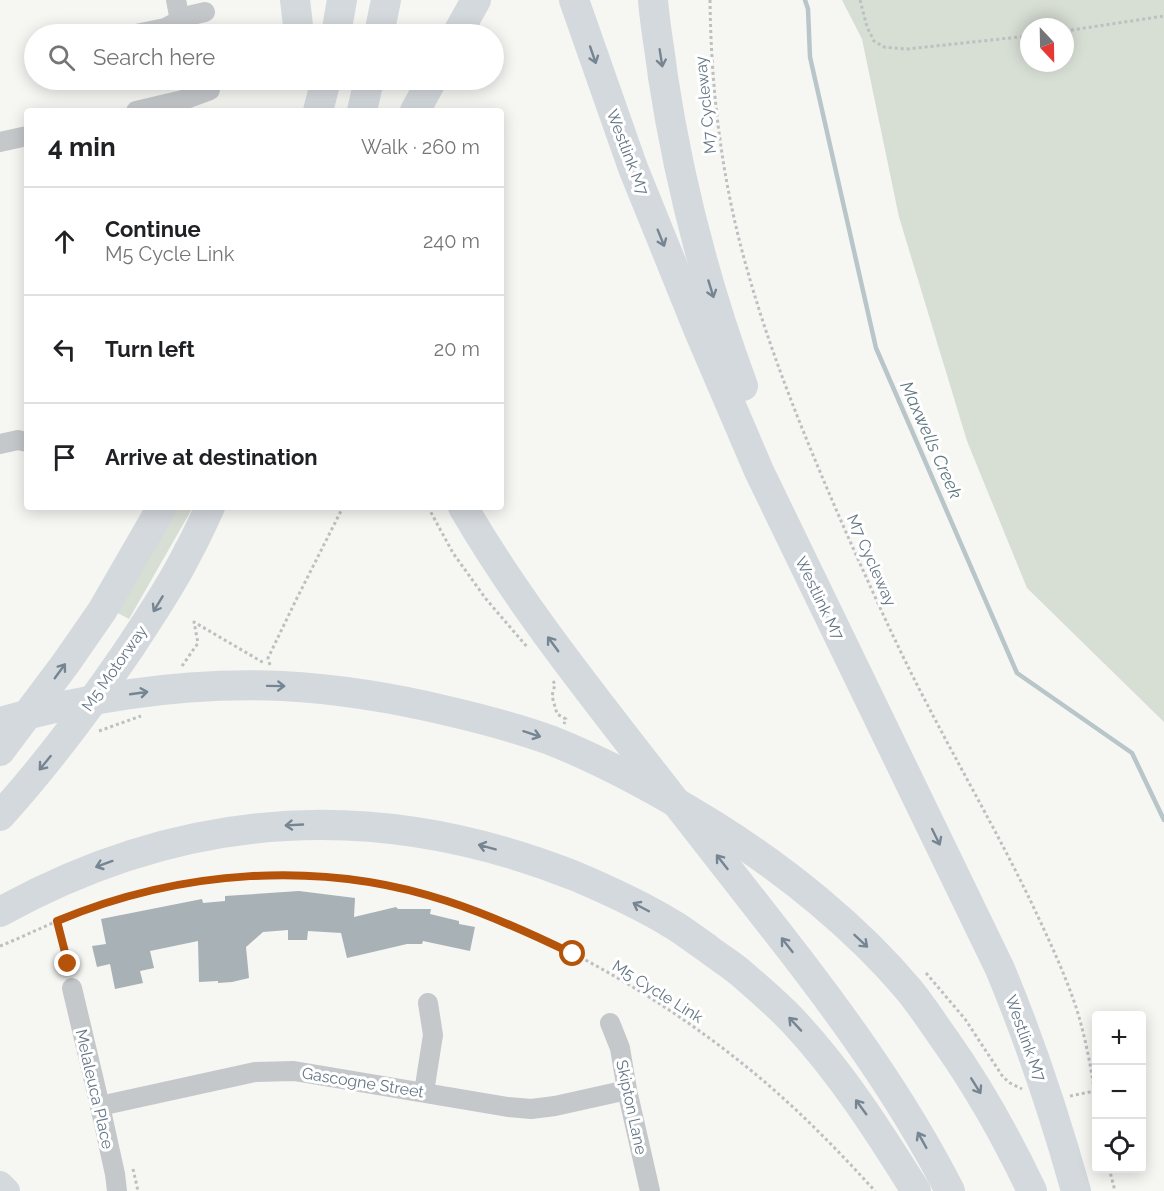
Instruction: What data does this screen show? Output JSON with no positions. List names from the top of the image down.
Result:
{
  "streets": {
    "highway": ["Westlink M7", "M5 Motorway"],
    "street": ["Gascogne Street", "Melaleuca Place", "Skipton Lane"],
    "path": ["M7 Cycleway", "M5 Cycle Link"]
  },
  "crossings": [
    ["Gascogne Street", "Melaleuca Place"],
    ["Gascogne Street", "Skipton Lane"]
  ],
  "water": ["Maxwells Creek"],
  "north": "bottom",
  "page": {
    "search": "Search here",
    "heading": ["4 min", "Walk · 260 m"],
    "list": [
      ["Continue", "M5 Cycle Link", "240 m"],
      ["Turn left", "20 m"],
      "Arrive at destination"
    ],
    "map_buttons": ["+", "−"]
  }
}
